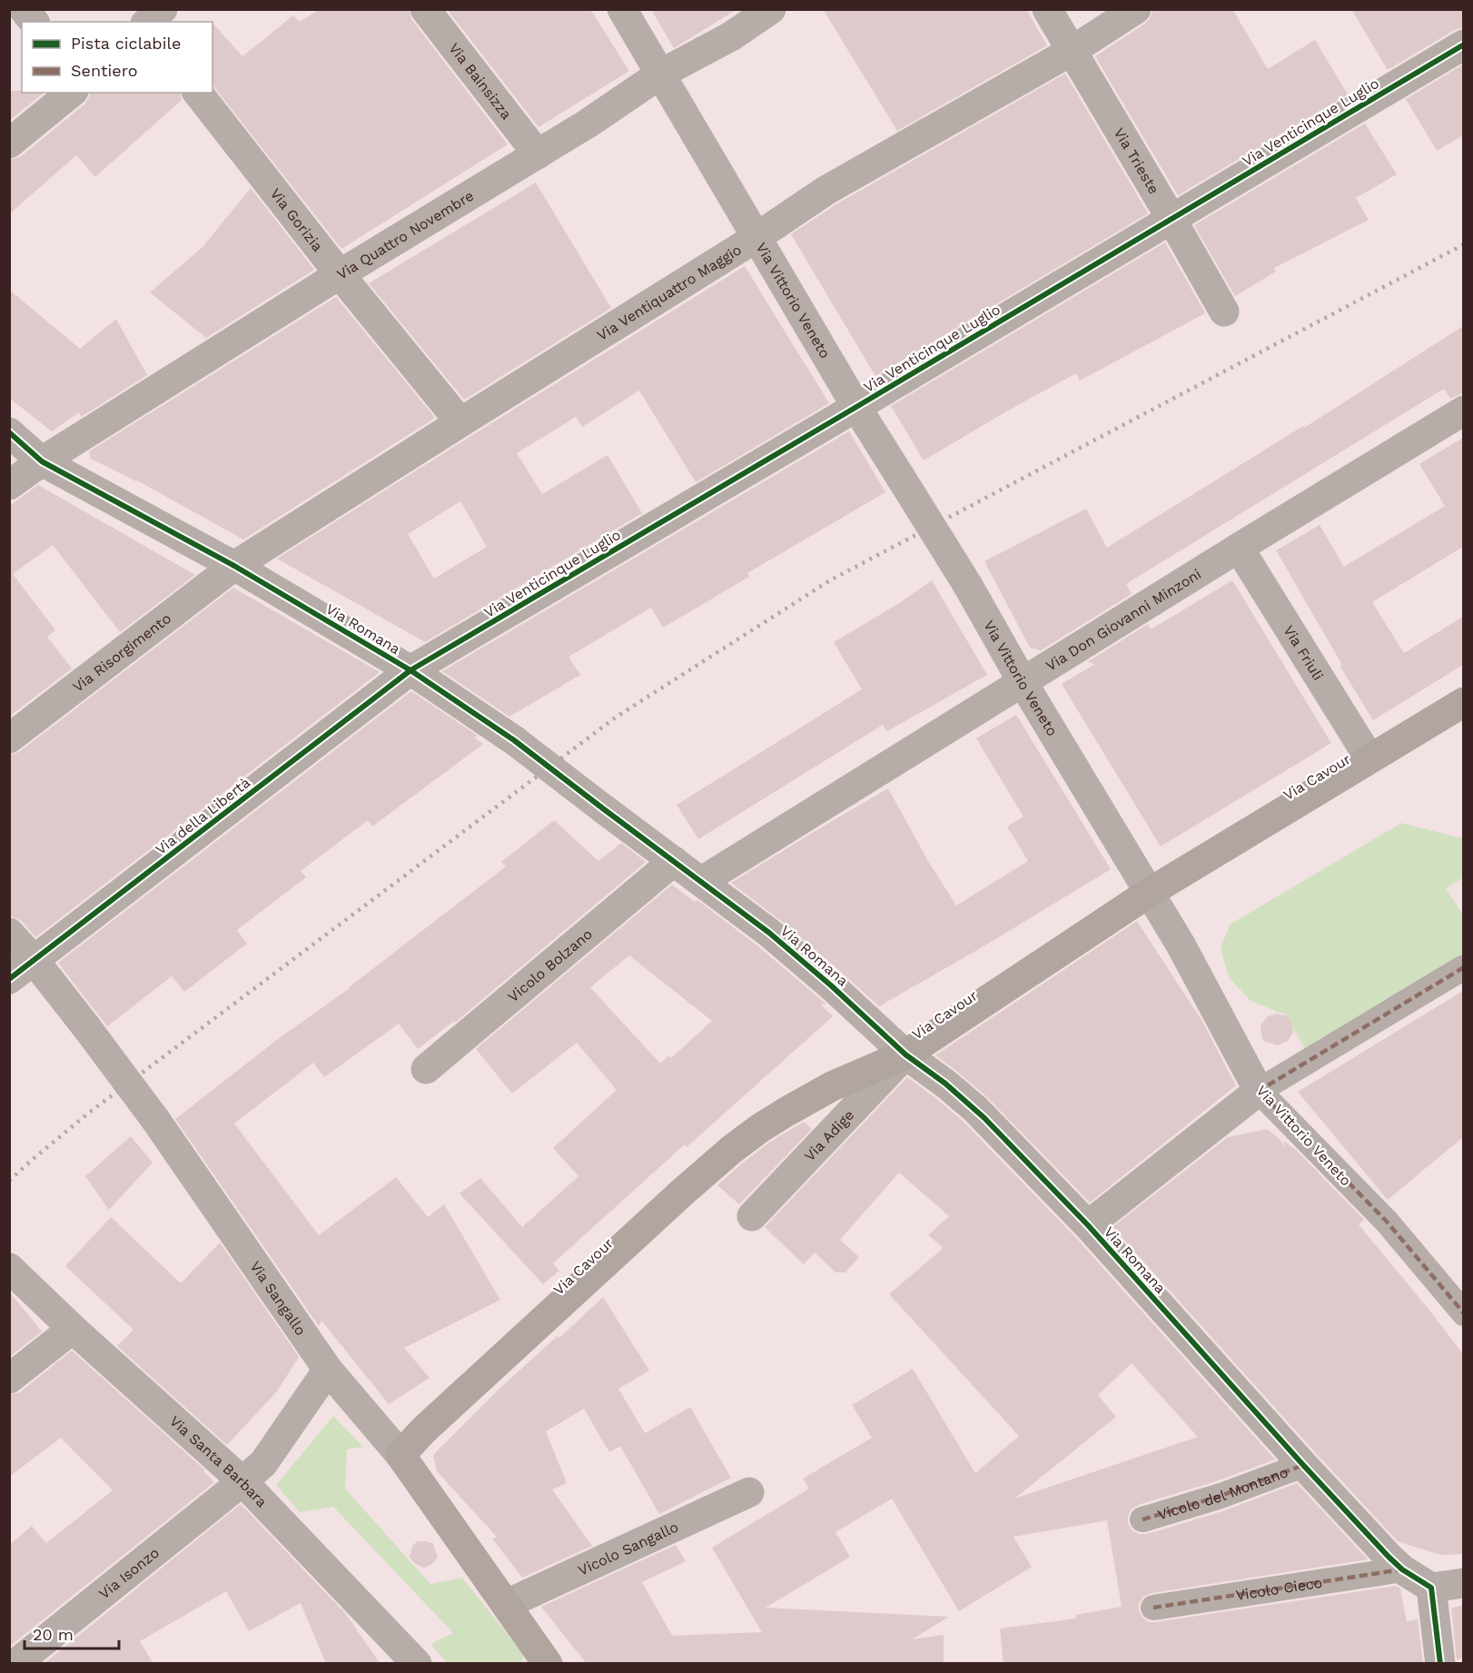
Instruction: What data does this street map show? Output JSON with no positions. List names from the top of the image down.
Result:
{
  "streets": {
    "main road": ["Via Cavour", "Via Sangallo"],
    "street": [
      "Via Bainsizza",
      "Via Venticinque Luglio",
      "Via Trieste",
      "Via Gorizia",
      "Via Quattro Novembre",
      "Via Ventiquattro Maggio",
      "Via Vittorio Veneto",
      "Via Don Giovanni Minzoni",
      "Via Romana",
      "Via Risorgimento",
      "Via Friuli",
      "Via della Libertà",
      "Vicolo Bolzano",
      "Via Adige",
      "Via Santa Barbara",
      "Vicolo del Montano",
      "Vicolo Sangallo",
      "Via Isonzo",
      "Vicolo Cieco"
    ]
  },
  "crossings": [
    ["Via Bainsizza", "Via Quattro Novembre"],
    ["Via Venticinque Luglio", "Via Trieste"],
    ["Via Venticinque Luglio", "Via Vittorio Veneto"],
    ["Via Venticinque Luglio", "Via Romana"],
    ["Via Venticinque Luglio", "Via della Libertà"],
    ["Via Trieste", "Via Ventiquattro Maggio"],
    ["Via Gorizia", "Via Quattro Novembre"],
    ["Via Gorizia", "Via Ventiquattro Maggio"],
    ["Via Quattro Novembre", "Via Vittorio Veneto"],
    ["Via Quattro Novembre", "Via Romana"],
    ["Via Ventiquattro Maggio", "Via Vittorio Veneto"],
    ["Via Ventiquattro Maggio", "Via Romana"],
    ["Via Ventiquattro Maggio", "Via Risorgimento"],
    ["Via Vittorio Veneto", "Via Don Giovanni Minzoni"],
    ["Via Vittorio Veneto", "Via Cavour"],
    ["Via Don Giovanni Minzoni", "Via Romana"],
    ["Via Don Giovanni Minzoni", "Via Friuli"],
    ["Via Romana", "Via Risorgimento"],
    ["Via Romana", "Via Cavour"],
    ["Via Romana", "Via della Libertà"],
    ["Via Romana", "Vicolo Bolzano"],
    ["Via Romana", "Via Adige"],
    ["Via Romana", "Vicolo del Montano"],
    ["Via Romana", "Vicolo Cieco"],
    ["Via Friuli", "Via Cavour"],
    ["Via Cavour", "Via Adige"],
    ["Via Cavour", "Via Sangallo"],
    ["Via della Libertà", "Via Sangallo"],
    ["Via Sangallo", "Vicolo Sangallo"],
    ["Via Sangallo", "Via Isonzo"],
    ["Via Santa Barbara", "Via Isonzo"]
  ],
  "legend": ["Pista ciclabile", "Sentiero"],
  "scale_bar": "20 m"
}
